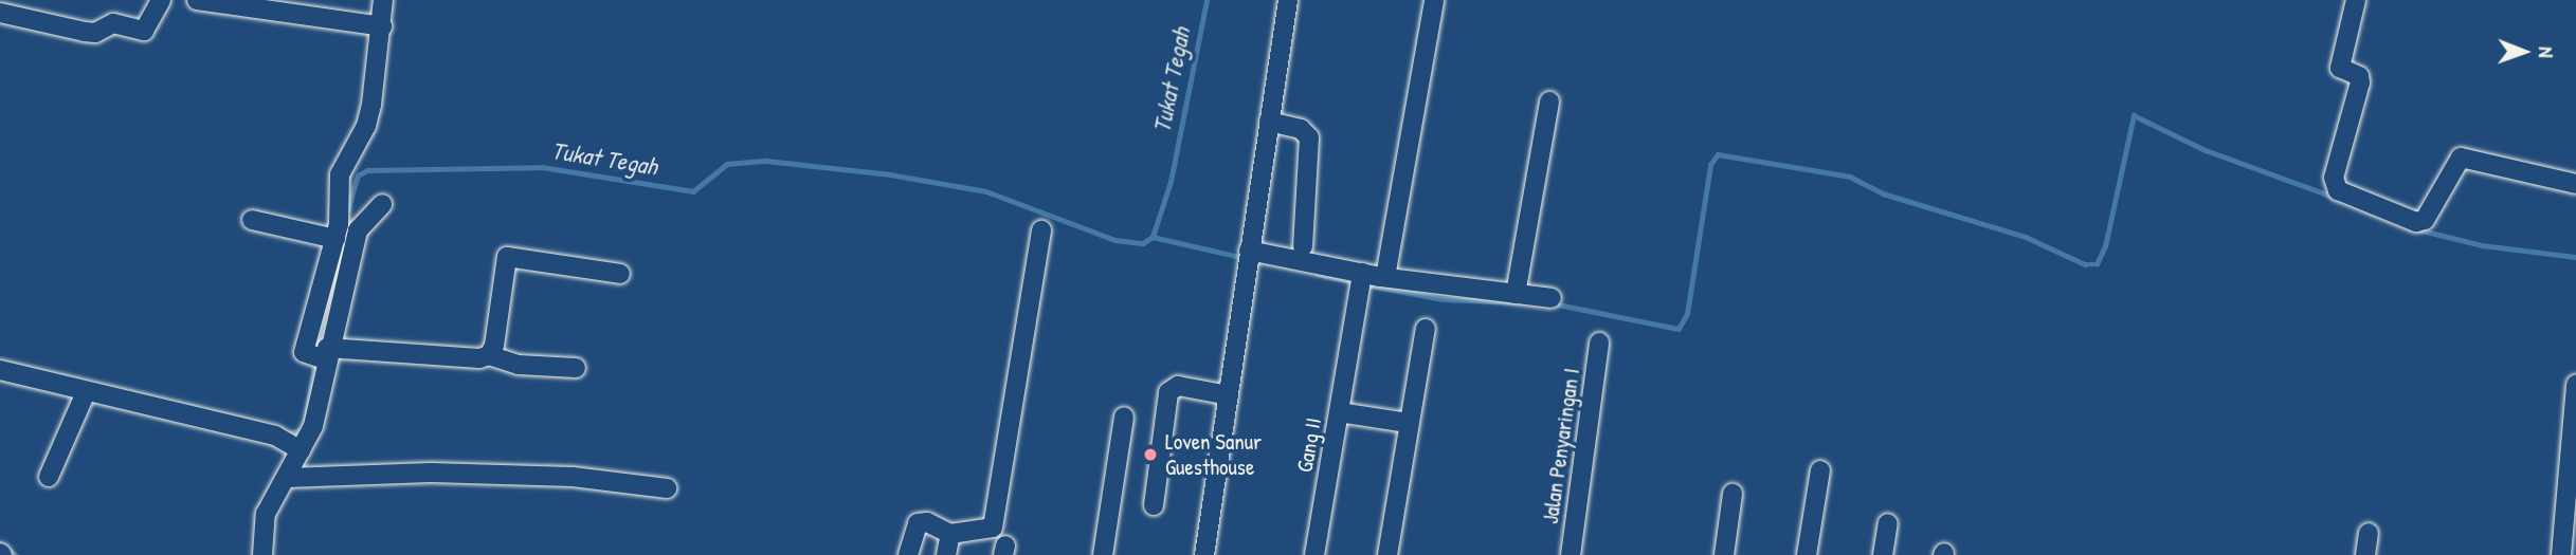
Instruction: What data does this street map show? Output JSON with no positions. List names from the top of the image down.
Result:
{
  "streets": {
    "street": ["Gang II", "Jalan Penyaringan I"]
  },
  "water": ["Tukat Tegah"],
  "places": ["Loven Sanur Guesthouse"],
  "north": "right"
}
